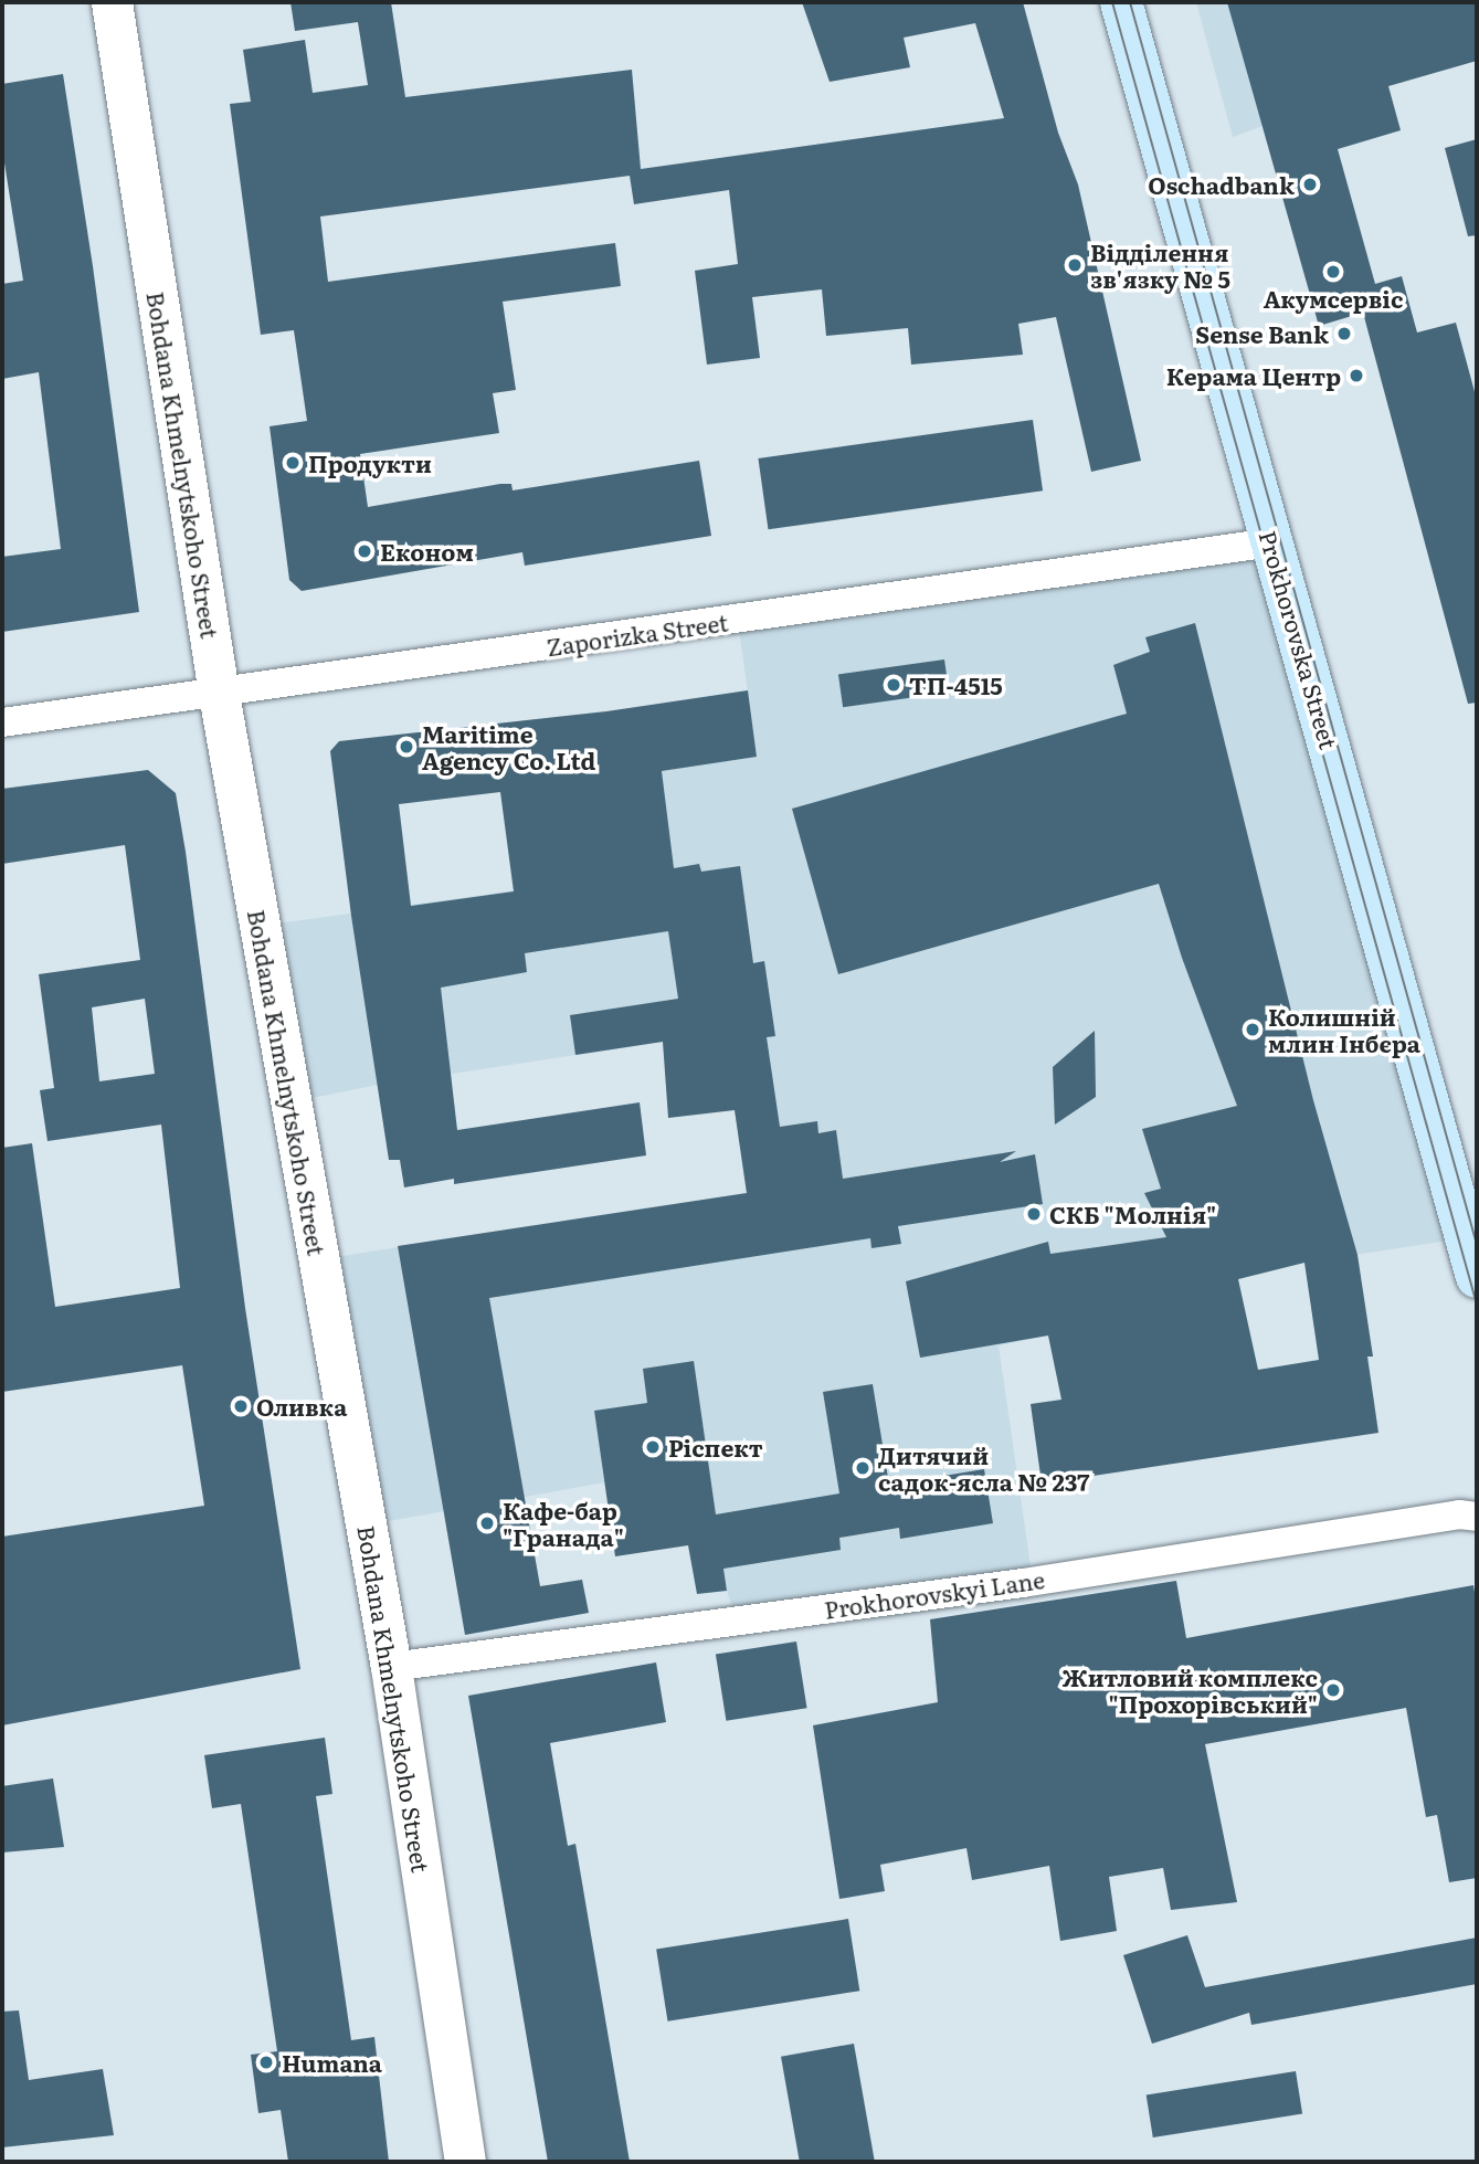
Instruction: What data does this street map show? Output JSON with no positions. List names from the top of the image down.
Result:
{
  "streets": {
    "main road": ["Bohdana Khmelnytskoho Street", "Prokhorovska Street"],
    "street": ["Zaporizka Street", "Prokhorovskyi Lane"]
  },
  "crossings": [
    ["Bohdana Khmelnytskoho Street", "Zaporizka Street"],
    ["Bohdana Khmelnytskoho Street", "Prokhorovskyi Lane"],
    ["Zaporizka Street", "Prokhorovska Street"]
  ],
  "places": [
    "Oschadbank",
    "Відділення зв'язку № 5",
    "Акумсервіс",
    "Sense Bank",
    "Керама Центр",
    "Продукти",
    "Економ",
    "ТП-4515",
    "Maritime Agency Co. Ltd",
    "Колишній млин Інбєра",
    "СКБ \"Молнія\"",
    "Оливка",
    "Ріспект",
    "Дитячий садок-ясла № 237",
    "Кафе-бар \"Гранада\"",
    "Житловий комплекс \"Прохорівський\"",
    "Humana"
  ]
}
